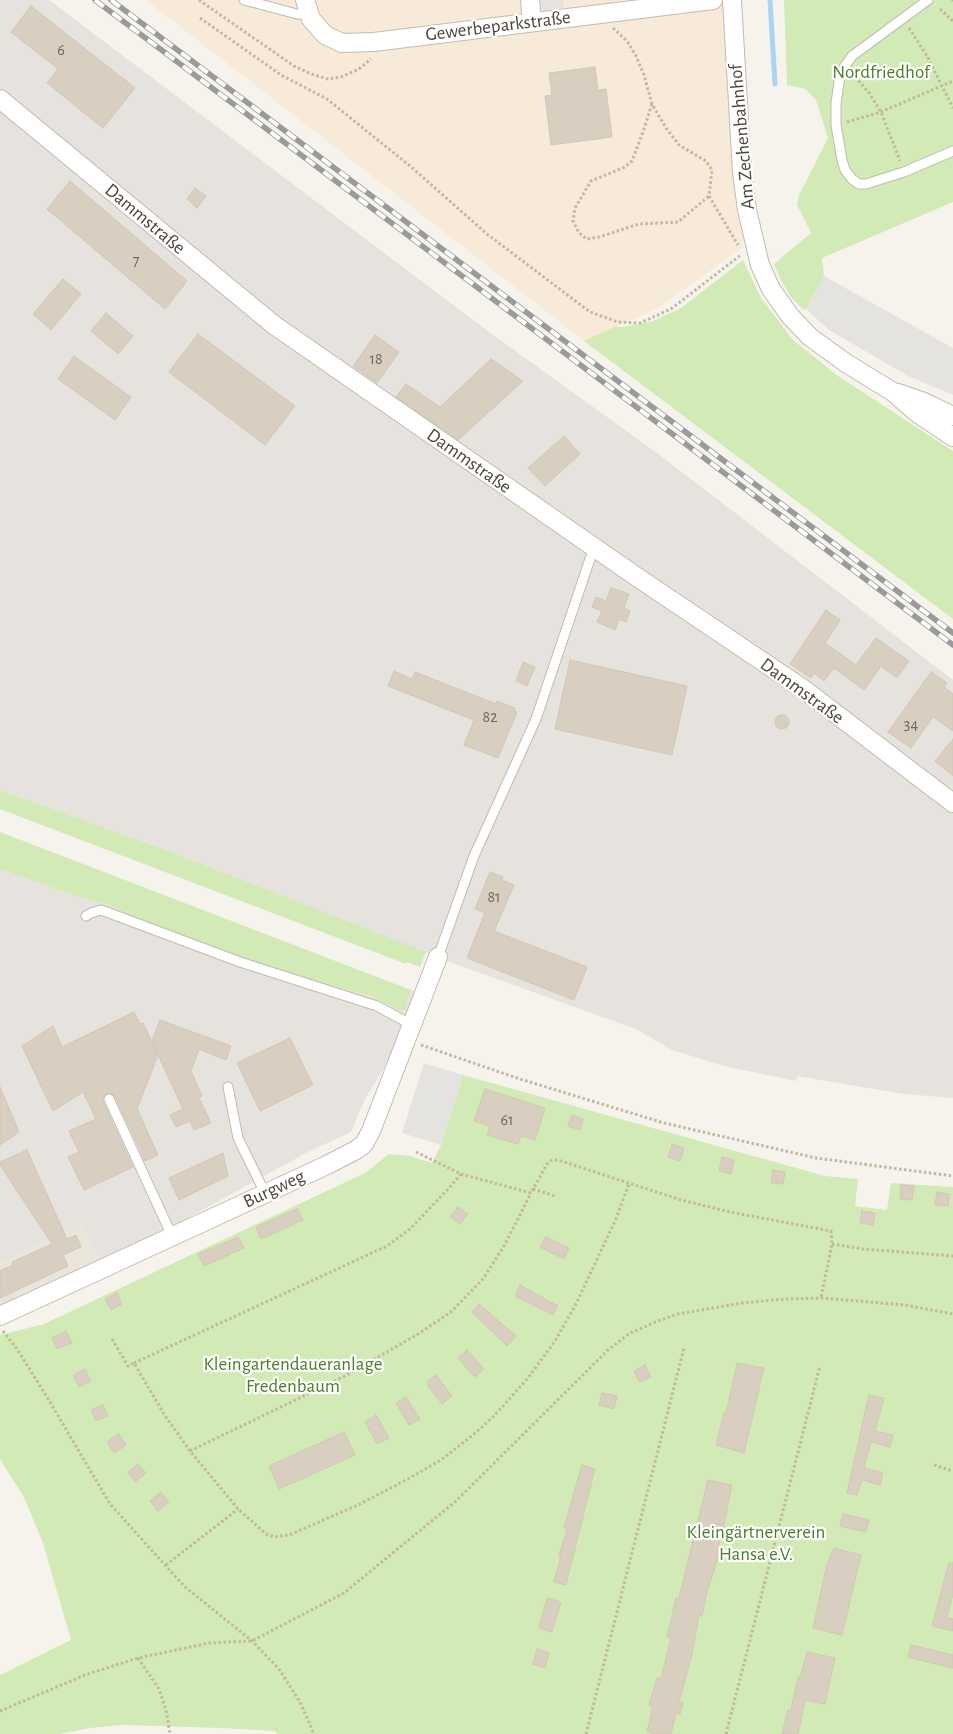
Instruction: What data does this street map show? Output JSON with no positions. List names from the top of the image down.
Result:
{
  "streets": {
    "street": [
      "Gewerbeparkstraße",
      "Am Zechenbahnhof",
      "Dammstraße",
      "Burgweg"
    ]
  },
  "parks": ["Nordfriedhof", "Kleingartendaueranlage Fredenbaum", "Kleingärtnerverein Hansa e.V."],
  "house_numbers": [
    "6",
    "7",
    "18",
    "82",
    "34",
    "81",
    "61"
  ]
}
